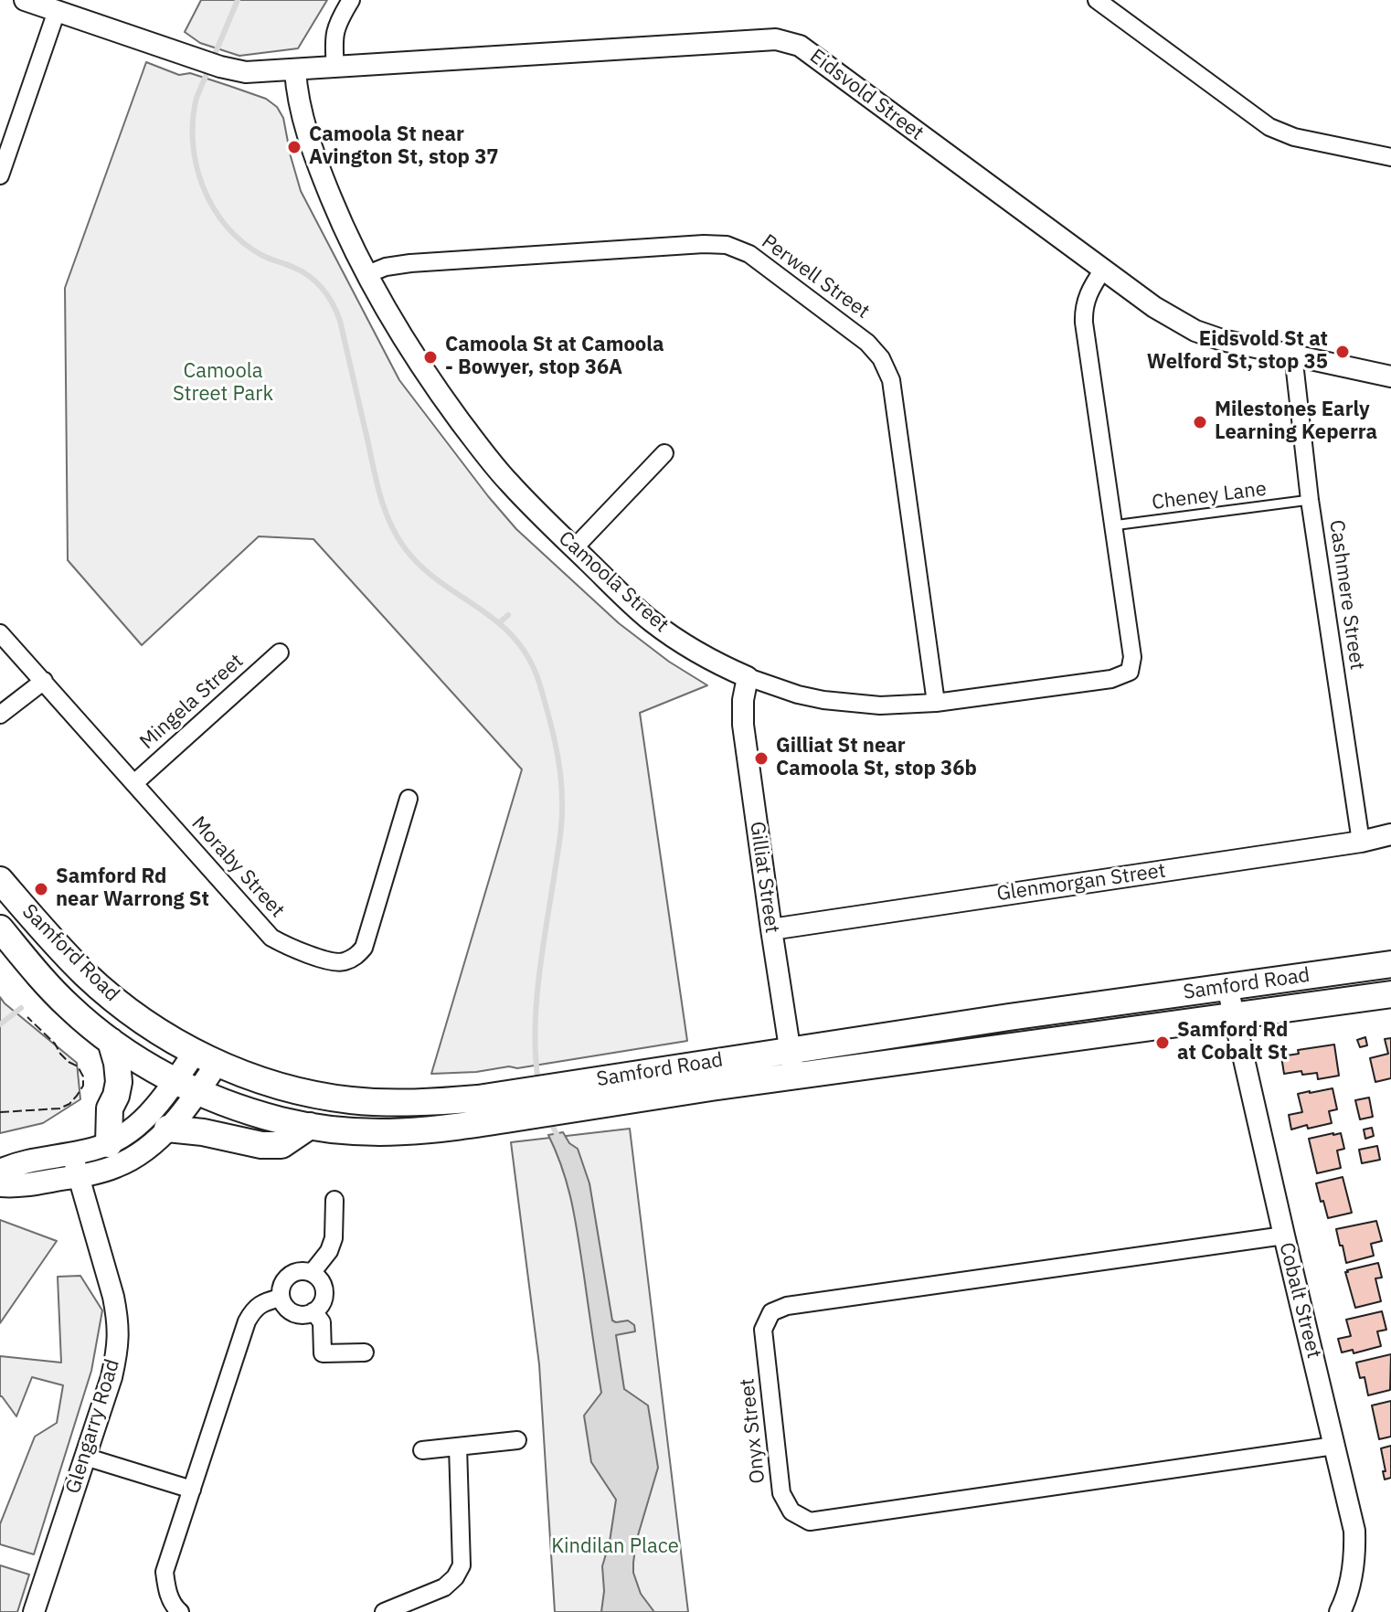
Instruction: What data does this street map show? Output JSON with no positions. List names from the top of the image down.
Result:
{
  "streets": {
    "main road": ["Samford Road"],
    "street": [
      "Eidsvold Street",
      "Perwell Street",
      "Camoola Street",
      "Cashmere Street",
      "Mingela Street",
      "Moraby Street",
      "Gilliat Street",
      "Glenmorgan Street",
      "Cobalt Street",
      "Glengarry Road",
      "Onyx Street"
    ],
    "lane": ["Cheney Lane"]
  },
  "crossings": [
    ["Eidsvold Street", "Camoola Street"],
    ["Eidsvold Street", "Cashmere Street"],
    ["Perwell Street", "Camoola Street"],
    ["Cheney Lane", "Camoola Street"],
    ["Cheney Lane", "Cashmere Street"],
    ["Camoola Street", "Gilliat Street"],
    ["Cashmere Street", "Glenmorgan Street"],
    ["Mingela Street", "Moraby Street"],
    ["Gilliat Street", "Glenmorgan Street"],
    ["Gilliat Street", "Samford Road"],
    ["Samford Road", "Cobalt Street"],
    ["Cobalt Street", "Onyx Street"]
  ],
  "parks": ["Camoola Street Park", "Kindilan Place"],
  "places": [
    "Camoola St near Avington St, stop 37",
    "Eidsvold St at Welford St, stop 35",
    "Camoola St at Camoola - Bowyer, stop 36A",
    "Milestones Early Learning Keperra",
    "Gilliat St near Camoola St, stop 36b",
    "Samford Rd near Warrong St",
    "Samford Rd at Cobalt St"
  ]
}
